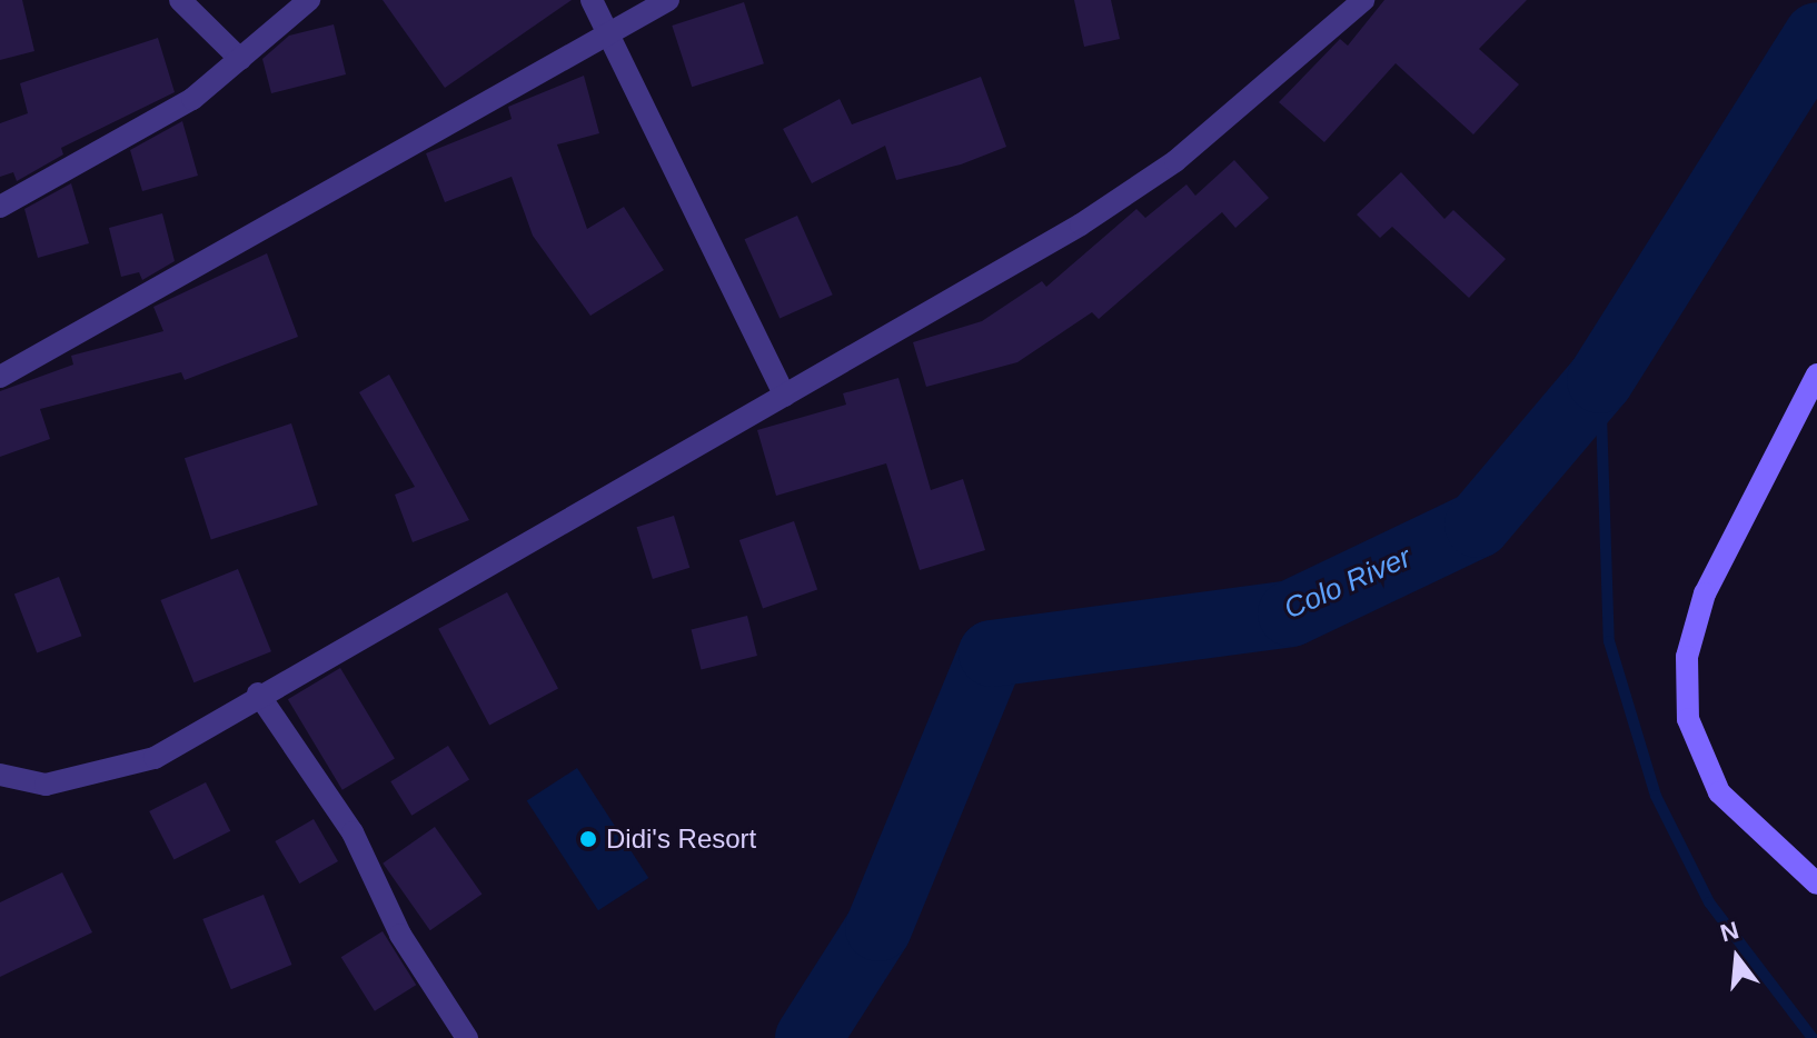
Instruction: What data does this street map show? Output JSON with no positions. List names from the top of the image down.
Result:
{
  "water": ["Colo River"],
  "places": ["Didi's Resort"],
  "north": "top"
}
